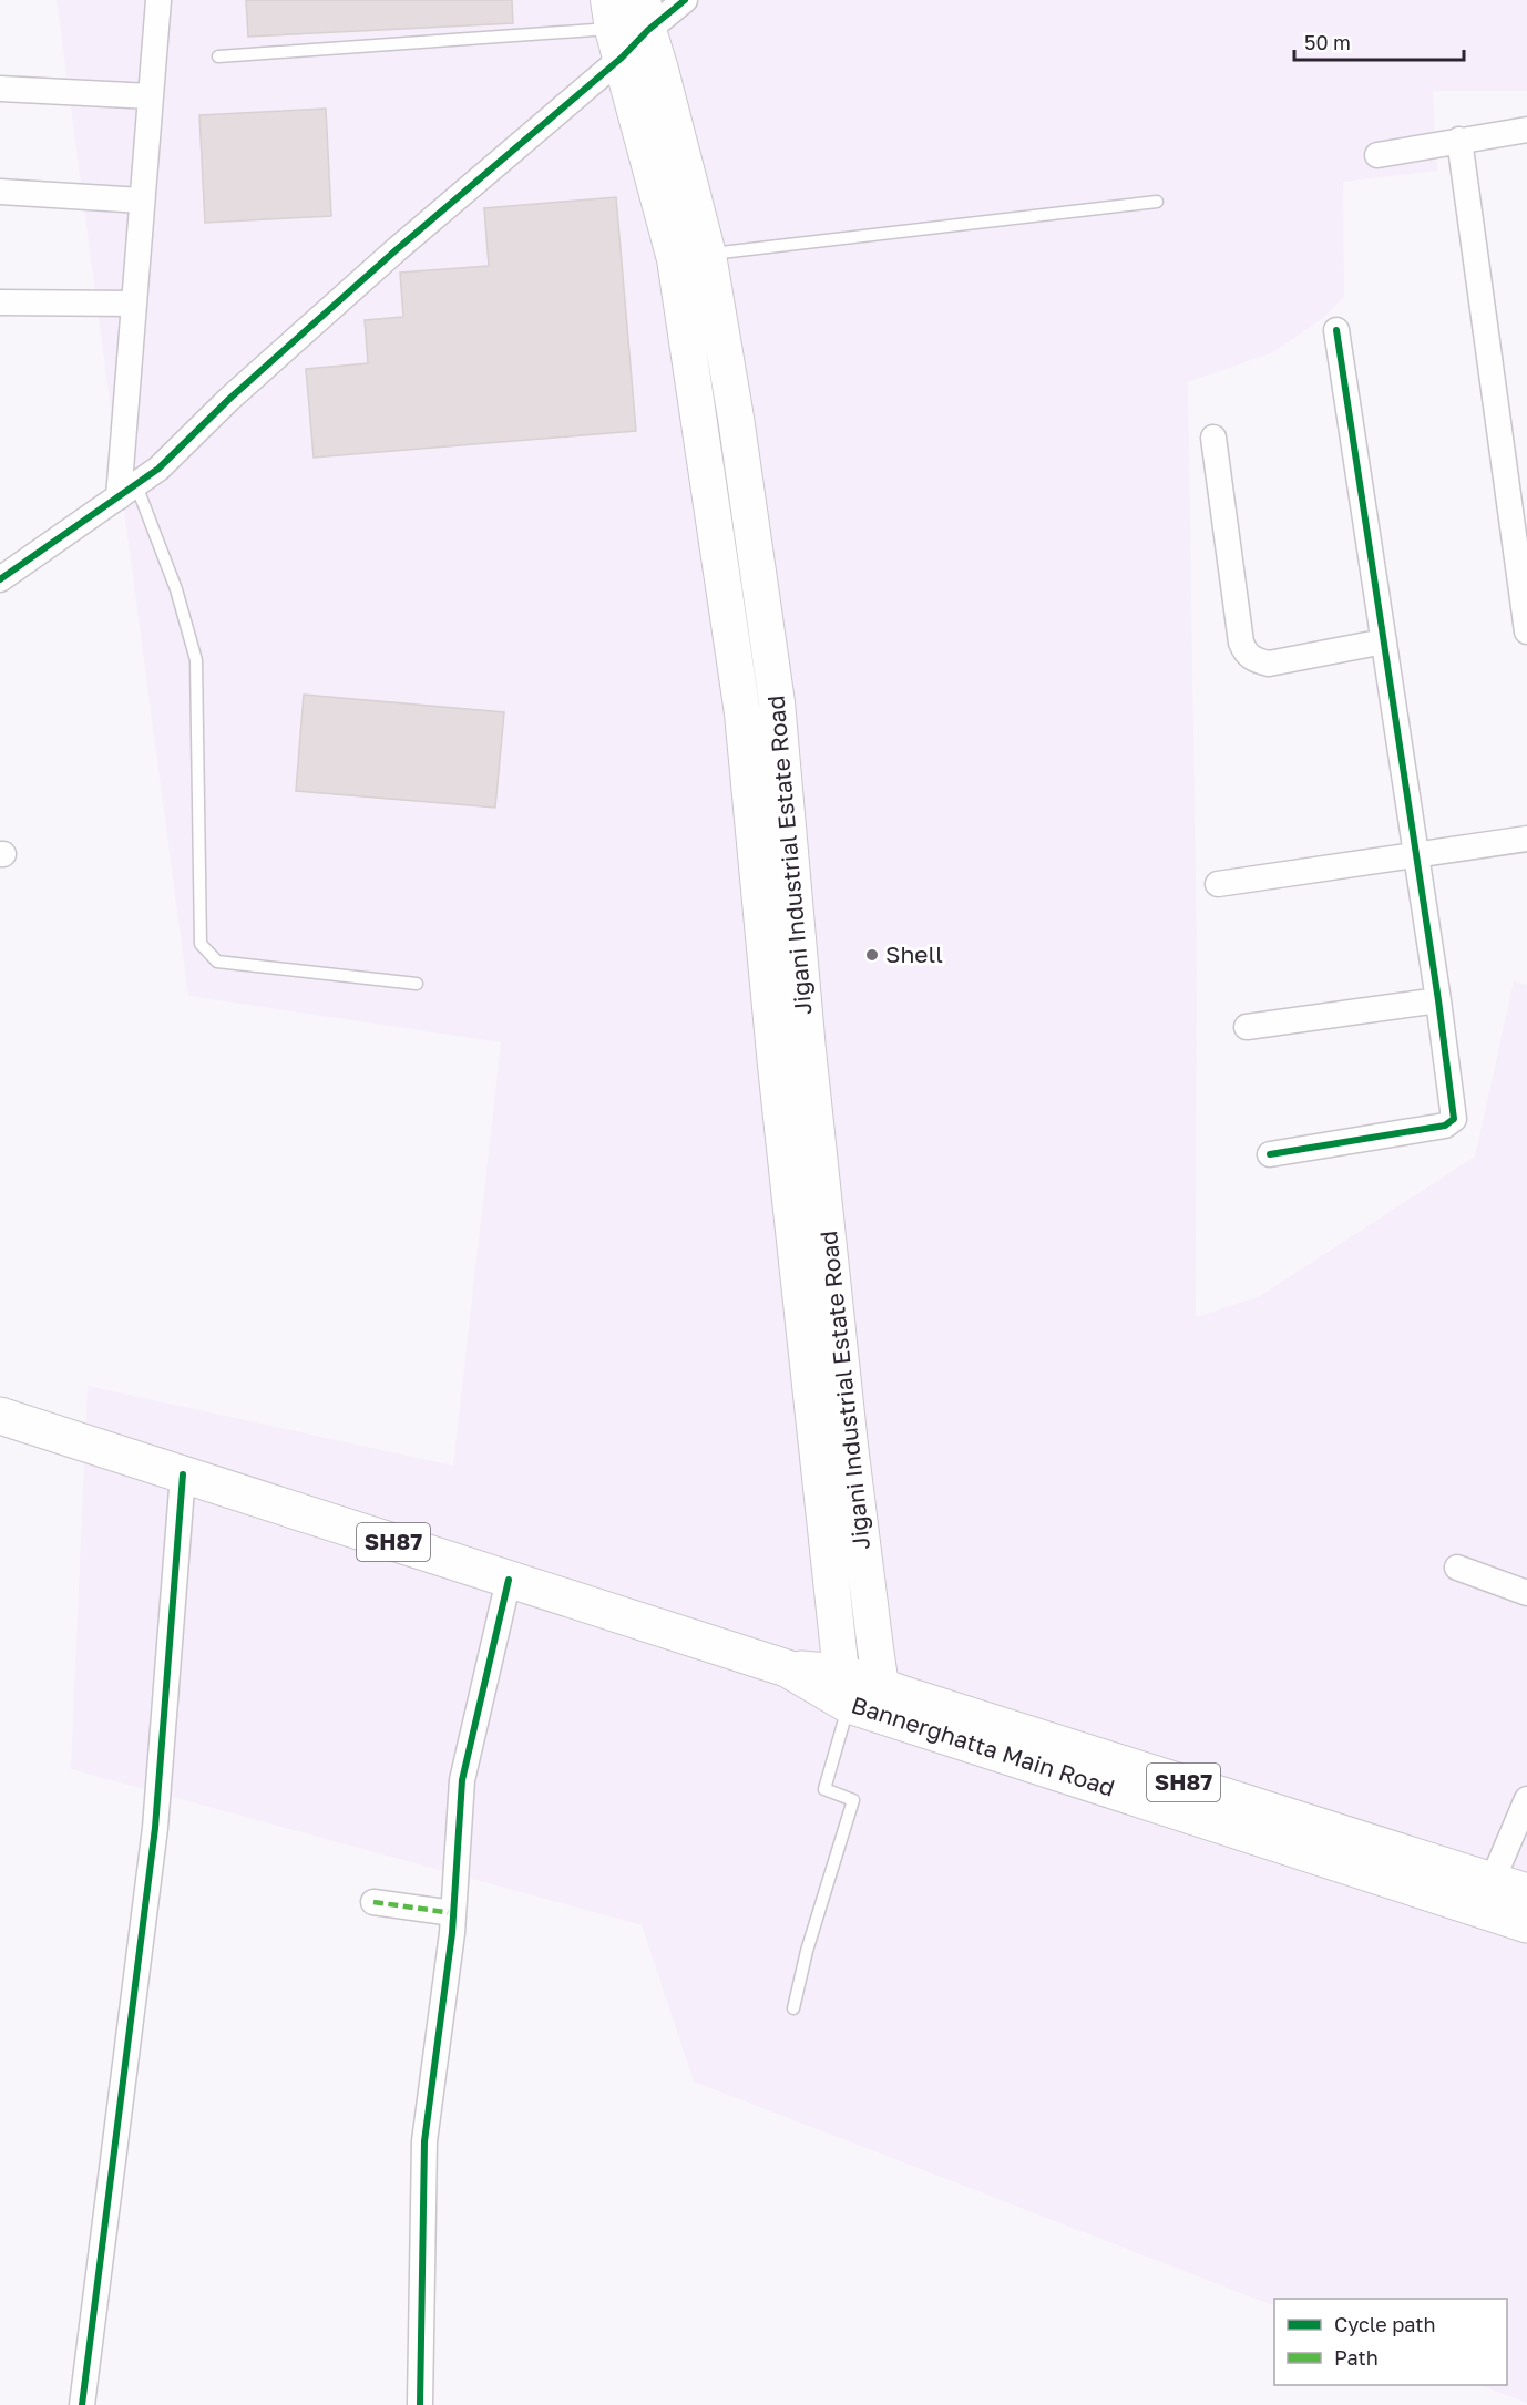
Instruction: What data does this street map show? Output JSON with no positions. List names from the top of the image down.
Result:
{
  "streets": {
    "main road": ["Jigani Industrial Estate Road", "SH87", "Bannerghatta Main Road"]
  },
  "crossings": [
    ["Jigani Industrial Estate Road", "Bannerghatta Main Road"]
  ],
  "places": ["Shell"],
  "legend": ["Cycle path", "Path"],
  "scale_bar": "50 m"
}
